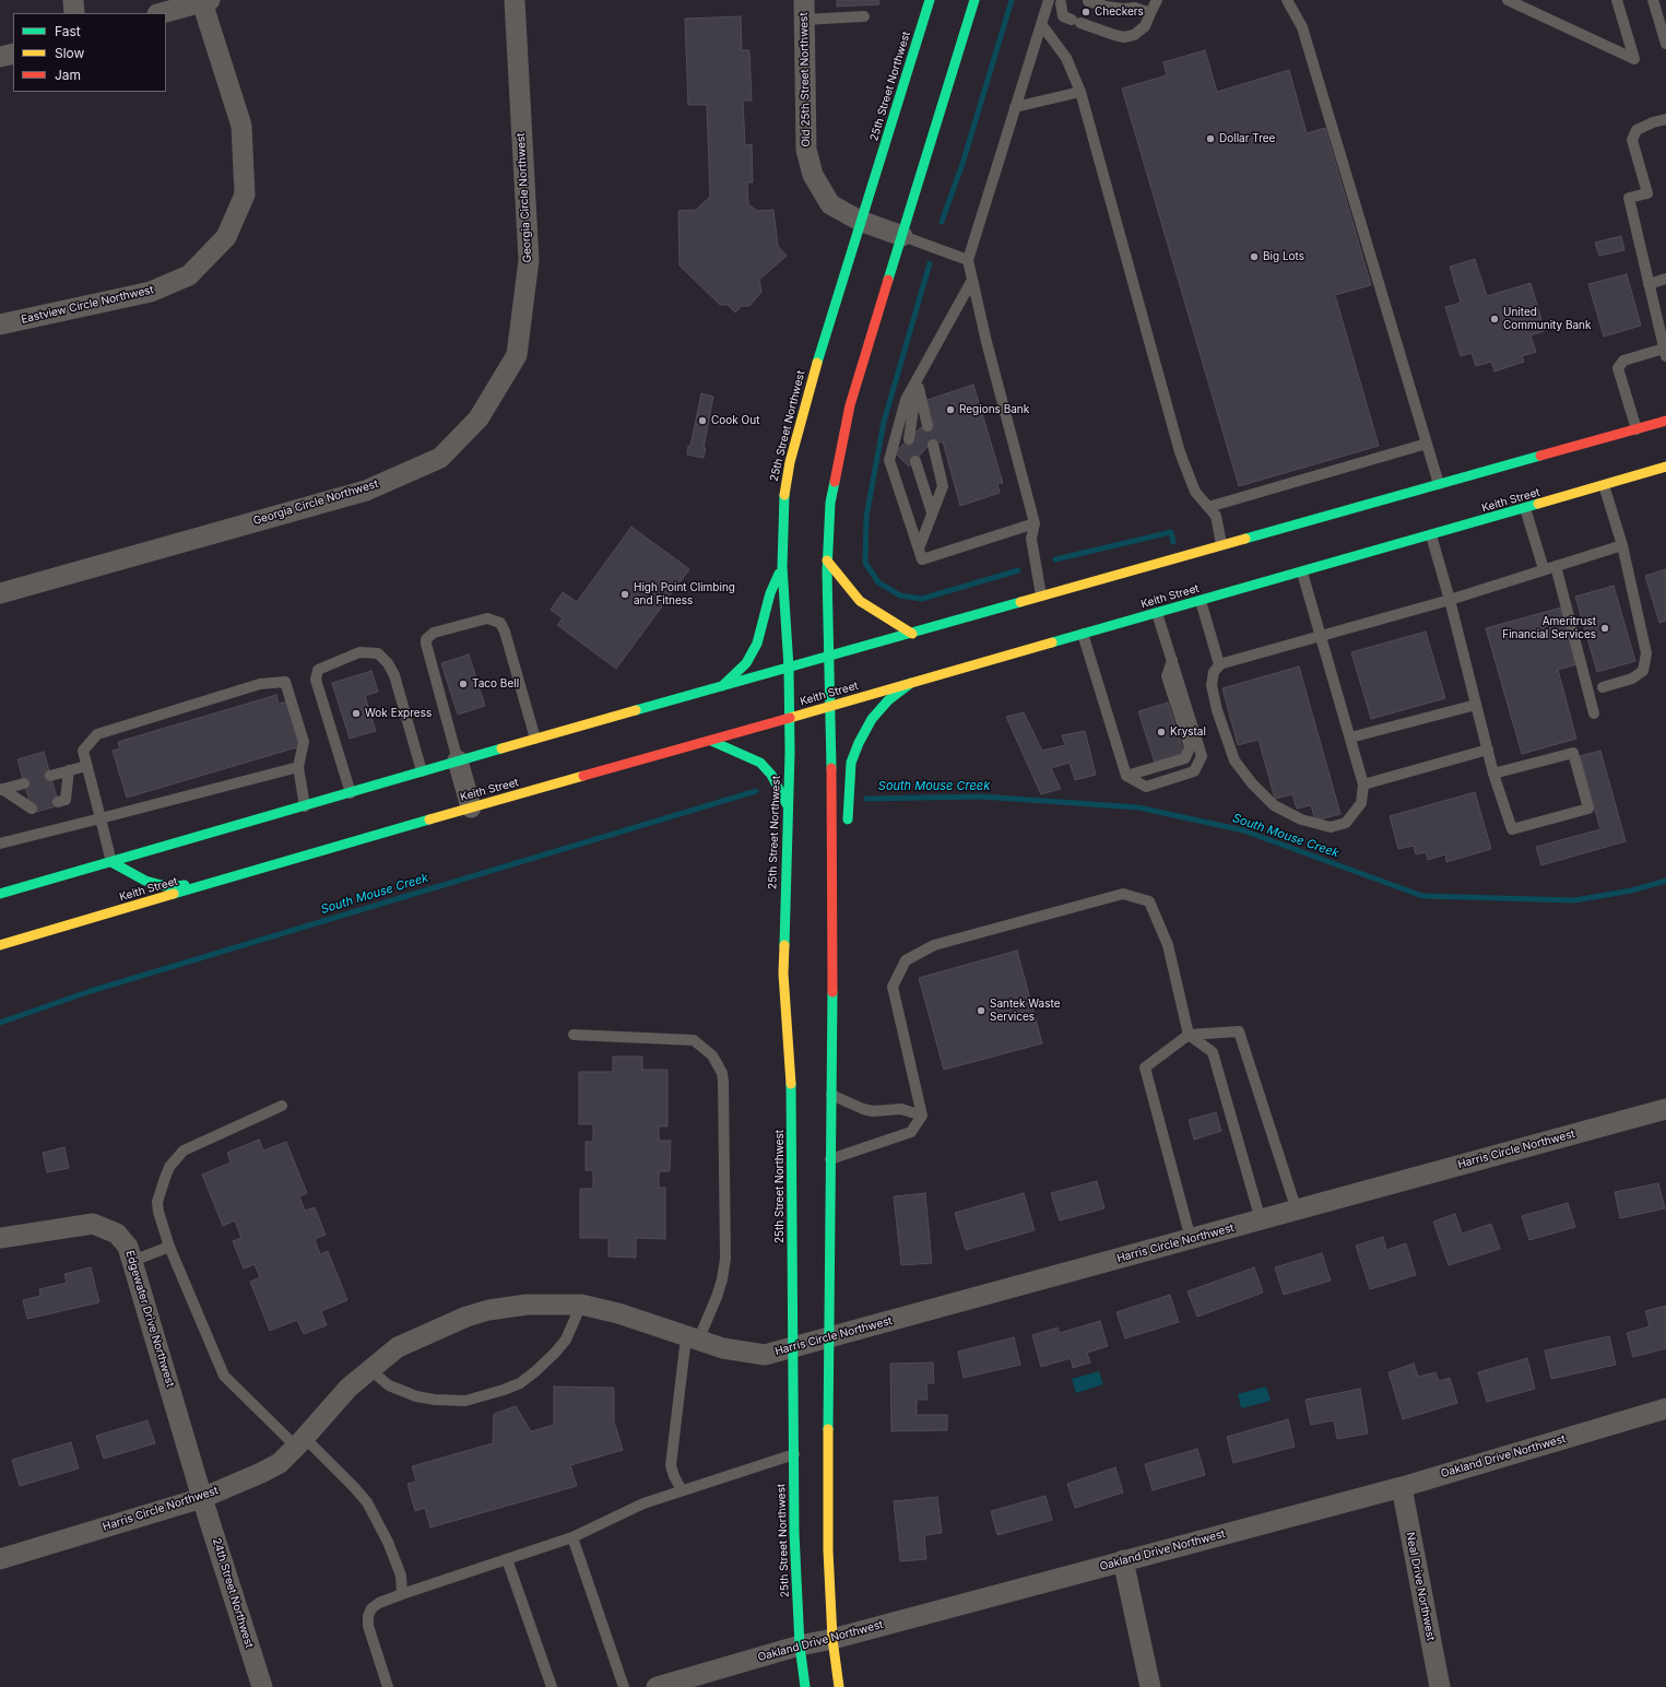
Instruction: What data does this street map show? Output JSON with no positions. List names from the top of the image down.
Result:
{
  "streets": {
    "main road": ["25th Street Northwest", "Keith Street"],
    "street": [
      "Old 25th Street Northwest",
      "Georgia Circle Northwest",
      "Eastview Circle Northwest",
      "Harris Circle Northwest",
      "Edgewater Drive Northwest",
      "Oakland Drive Northwest",
      "Neal Drive Northwest",
      "24th Street Northwest"
    ]
  },
  "crossings": [
    ["Old 25th Street Northwest", "25th Street Northwest"],
    ["25th Street Northwest", "Keith Street"],
    ["25th Street Northwest", "Harris Circle Northwest"],
    ["25th Street Northwest", "Oakland Drive Northwest"],
    ["Harris Circle Northwest", "Edgewater Drive Northwest"],
    ["Harris Circle Northwest", "24th Street Northwest"],
    ["Edgewater Drive Northwest", "24th Street Northwest"],
    ["Oakland Drive Northwest", "Neal Drive Northwest"]
  ],
  "water": ["South Mouse Creek"],
  "places": [
    "Checkers",
    "Dollar Tree",
    "Big Lots",
    "United Community Bank",
    "Regions Bank",
    "Cook Out",
    "High Point Climbing and Fitness",
    "Ameritrust Financial Services",
    "Taco Bell",
    "Wok Express",
    "Krystal",
    "Santek Waste Services"
  ],
  "legend": ["Fast", "Slow", "Jam"]
}
